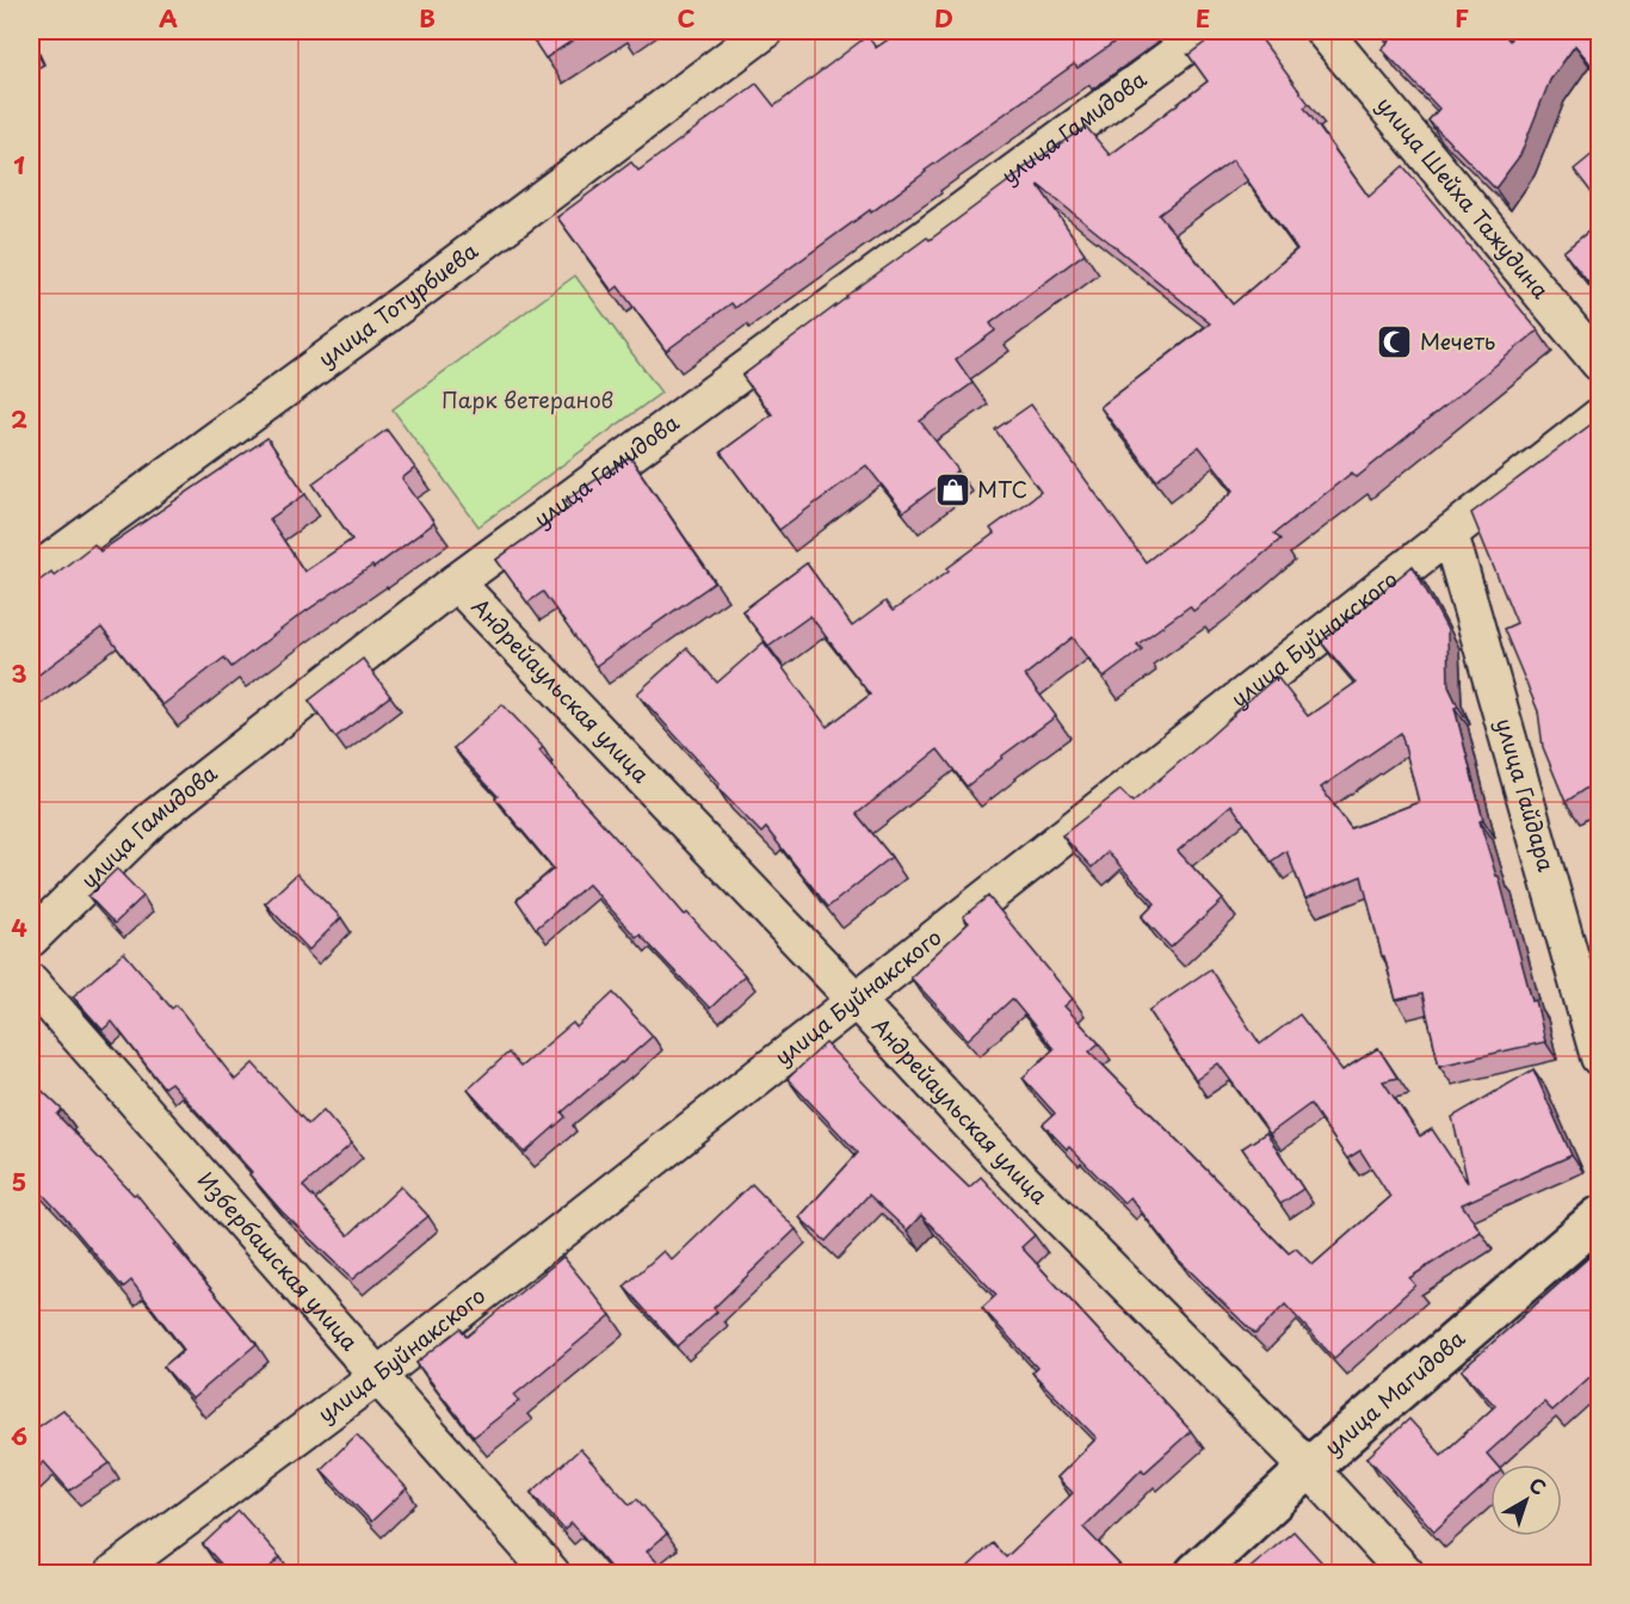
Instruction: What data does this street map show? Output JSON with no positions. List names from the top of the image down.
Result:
{
  "streets": {
    "main road": ["улица Магидова"],
    "street": [
      "улица Гамидова",
      "улица Шейха Тажудина",
      "улица Тотурбиева",
      "улица Буйнакского",
      "Андрейаульская улица",
      "улица Гайдара",
      "Избербашская улица"
    ]
  },
  "crossings": [
    ["улица Гамидова", "Андрейаульская улица"],
    ["улица Буйнакского", "Андрейаульская улица"],
    ["улица Буйнакского", "улица Гайдара"],
    ["улица Буйнакского", "Избербашская улица"],
    ["Андрейаульская улица", "улица Магидова"]
  ],
  "parks": ["Парк ветеранов"],
  "places": {
    "mosque": ["Мечеть"],
    "shop": ["МТС"]
  },
  "north": "top right",
  "grid": {
    "columns": [
      "A",
      "B",
      "C",
      "D",
      "E",
      "F"
    ],
    "rows": [
      "1",
      "2",
      "3",
      "4",
      "5",
      "6"
    ]
  }
}
